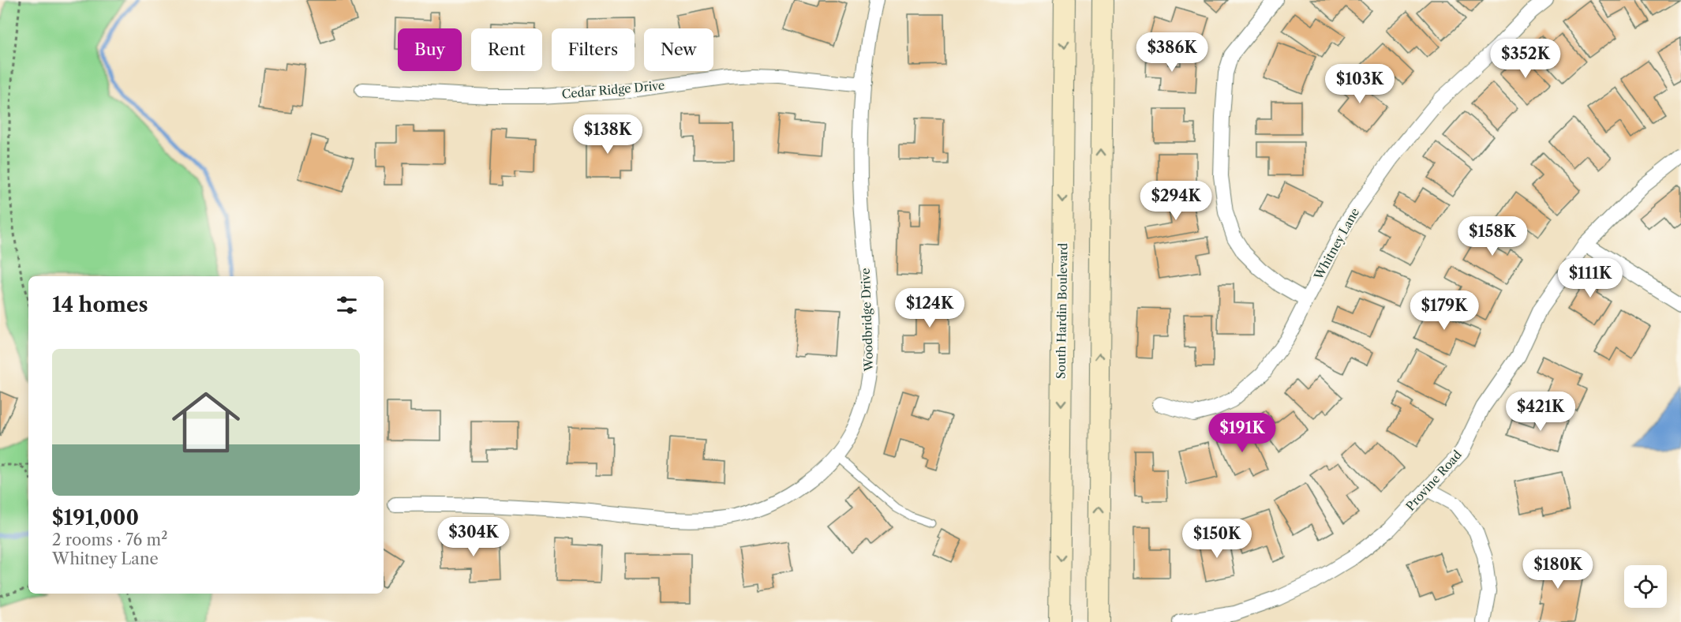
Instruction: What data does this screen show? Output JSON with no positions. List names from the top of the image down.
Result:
{
  "streets": {
    "main road": ["South Hardin Boulevard"],
    "street": [
      "Cedar Ridge Drive",
      "Whitney Lane",
      "Woodbridge Drive",
      "Provine Road"
    ]
  },
  "crossings": [
    ["Cedar Ridge Drive", "Woodbridge Drive"]
  ],
  "page": {
    "chip": [
      "Buy",
      "Rent",
      "Filters",
      "New"
    ],
    "price": [
      "$386K",
      "$352K",
      "$103K",
      "$138K",
      "$294K",
      "$158K",
      "$111K",
      "$124K",
      "$179K",
      "$421K",
      "$191K",
      "$304K",
      "$150K",
      "$180K"
    ],
    "heading": "14 homes",
    "list": [
      {
        "name": "$191,000",
        "note": "2 rooms · 76 m² · Whitney Lane"
      }
    ]
  }
}
